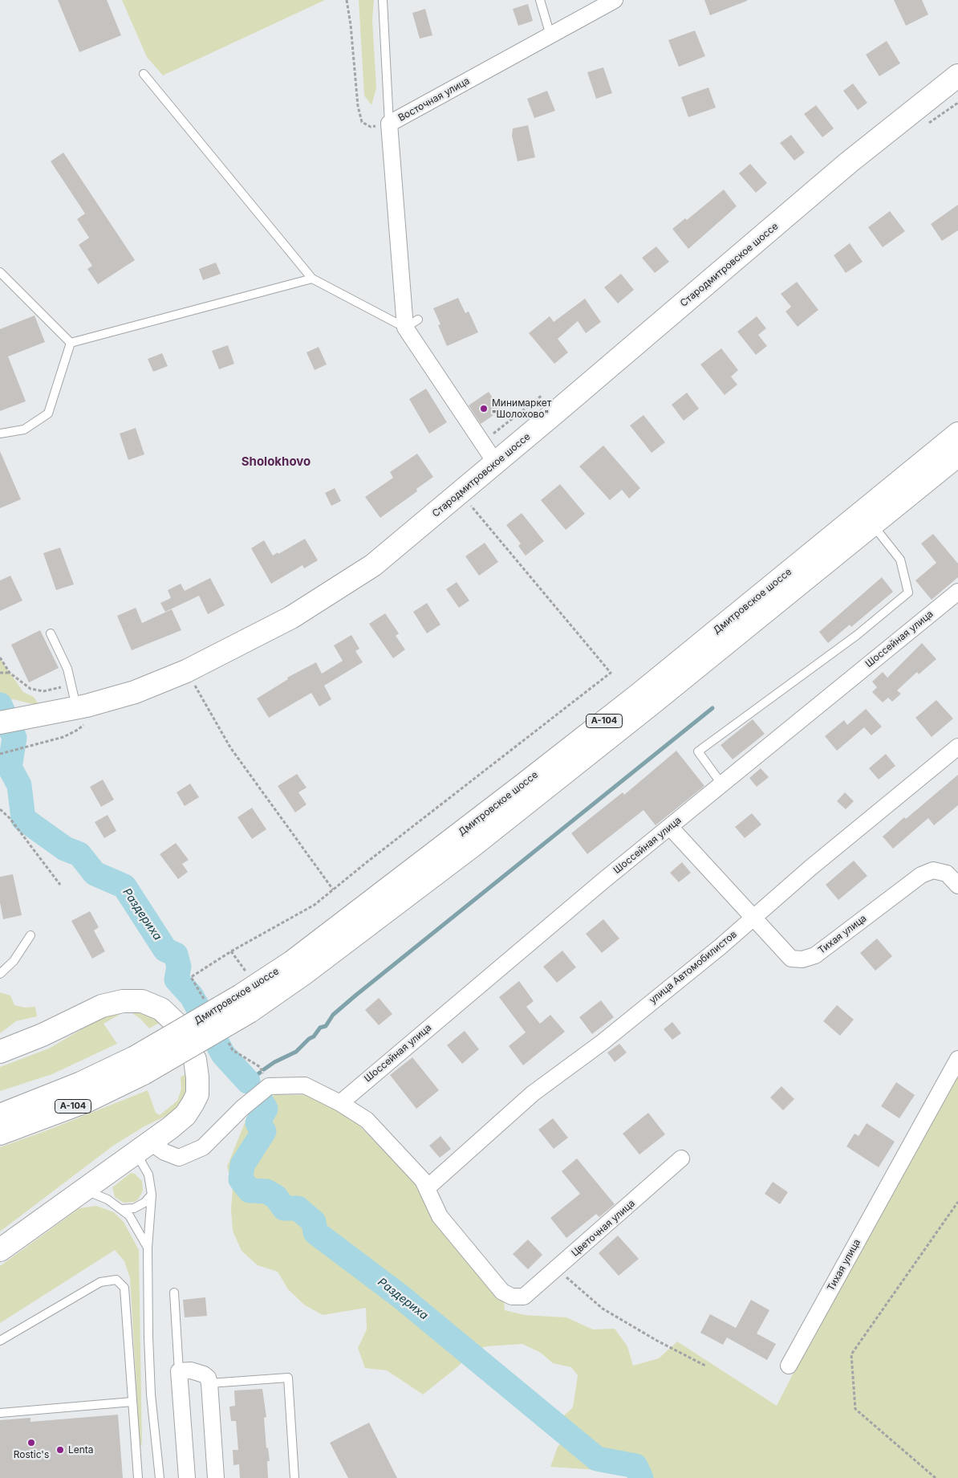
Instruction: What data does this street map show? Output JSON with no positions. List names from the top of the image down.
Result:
{
  "streets": {
    "main road": ["Стародмитровское шоссе", "Дмитровское шоссе", "А-104"],
    "street": [
      "Восточная улица",
      "Шоссейная улица",
      "Тихая улица",
      "улица Автомобилистов",
      "Цветочная улица"
    ]
  },
  "crossings": [
    ["Шоссейная улица", "Тихая улица"],
    ["Тихая улица", "улица Автомобилистов"],
    ["улица Автомобилистов", "Цветочная улица"]
  ],
  "districts": ["Sholokhovo"],
  "water": ["Раздериха"],
  "places": ["Минимаркет \"Шолохово\"", "Rostic's", "Lenta"]
}
